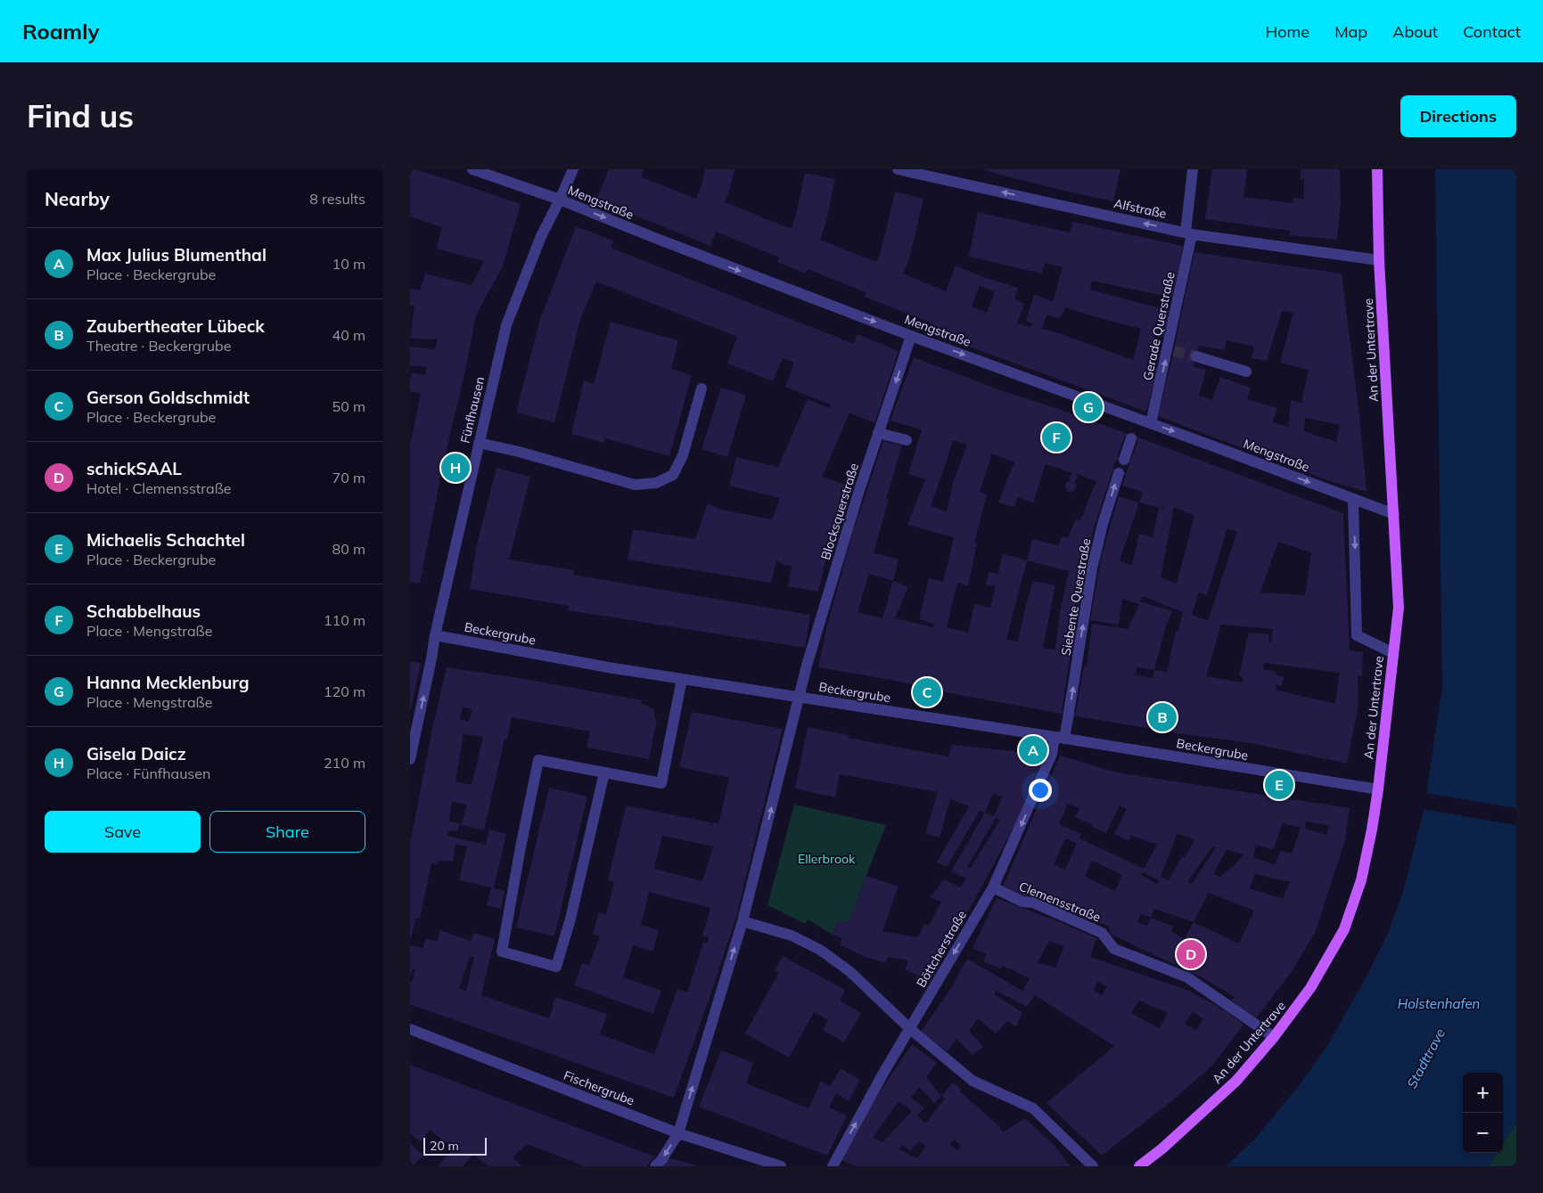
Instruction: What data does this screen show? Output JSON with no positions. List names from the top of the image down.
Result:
{
  "streets": {
    "main road": ["An der Untertrave"],
    "street": [
      "Mengstraße",
      "Alfstraße",
      "Gerade Querstraße",
      "Fünfhausen",
      "Blocksquerstraße",
      "Siebente Querstraße",
      "Beckergrube",
      "Clemensstraße",
      "Böttcherstraße",
      "Fischergrube"
    ]
  },
  "crossings": [
    ["Mengstraße", "Gerade Querstraße"],
    ["Mengstraße", "An der Untertrave"],
    ["Mengstraße", "Fünfhausen"],
    ["Mengstraße", "Blocksquerstraße"],
    ["Mengstraße", "Siebente Querstraße"],
    ["Alfstraße", "Gerade Querstraße"],
    ["Alfstraße", "An der Untertrave"],
    ["An der Untertrave", "Beckergrube"],
    ["An der Untertrave", "Clemensstraße"],
    ["Fünfhausen", "Beckergrube"],
    ["Blocksquerstraße", "Beckergrube"],
    ["Siebente Querstraße", "Beckergrube"],
    ["Siebente Querstraße", "Böttcherstraße"],
    ["Beckergrube", "Böttcherstraße"],
    ["Clemensstraße", "Böttcherstraße"]
  ],
  "one_way": [
    "Mengstraße",
    "Alfstraße",
    "Gerade Querstraße",
    "Siebente Querstraße"
  ],
  "water": ["Holstenhafen", "Stadttrave"],
  "parks": ["Ellerbrook"],
  "scale_bar": "20 m",
  "page": {
    "header": "Roamly",
    "nav": [
      "Home",
      "Map",
      "About",
      "Contact"
    ],
    "buttons": [
      "Directions",
      ["Save", "Share"]
    ],
    "title": "Find us",
    "heading": ["Nearby", "8 results"],
    "list": [
      {
        "mark": "A",
        "name": "Max Julius Blumenthal",
        "note": "Place · Beckergrube",
        "value": "10 m"
      },
      {
        "mark": "B",
        "name": "Zaubertheater Lübeck",
        "note": "Theatre · Beckergrube",
        "value": "40 m"
      },
      {
        "mark": "C",
        "name": "Gerson Goldschmidt",
        "note": "Place · Beckergrube",
        "value": "50 m"
      },
      {
        "mark": "D",
        "name": "schickSAAL",
        "note": "Hotel · Clemensstraße",
        "value": "70 m"
      },
      {
        "mark": "E",
        "name": "Michaelis Schachtel",
        "note": "Place · Beckergrube",
        "value": "80 m"
      },
      {
        "mark": "F",
        "name": "Schabbelhaus",
        "note": "Place · Mengstraße",
        "value": "110 m"
      },
      {
        "mark": "G",
        "name": "Hanna Mecklenburg",
        "note": "Place · Mengstraße",
        "value": "120 m"
      },
      {
        "mark": "H",
        "name": "Gisela Daicz",
        "note": "Place · Fünfhausen",
        "value": "210 m"
      }
    ],
    "pins": [
      "G",
      "F",
      "H",
      "C",
      "B",
      "A",
      "E",
      "D"
    ],
    "map_buttons": ["+", "−"],
    "scale": "20 m"
  }
}
